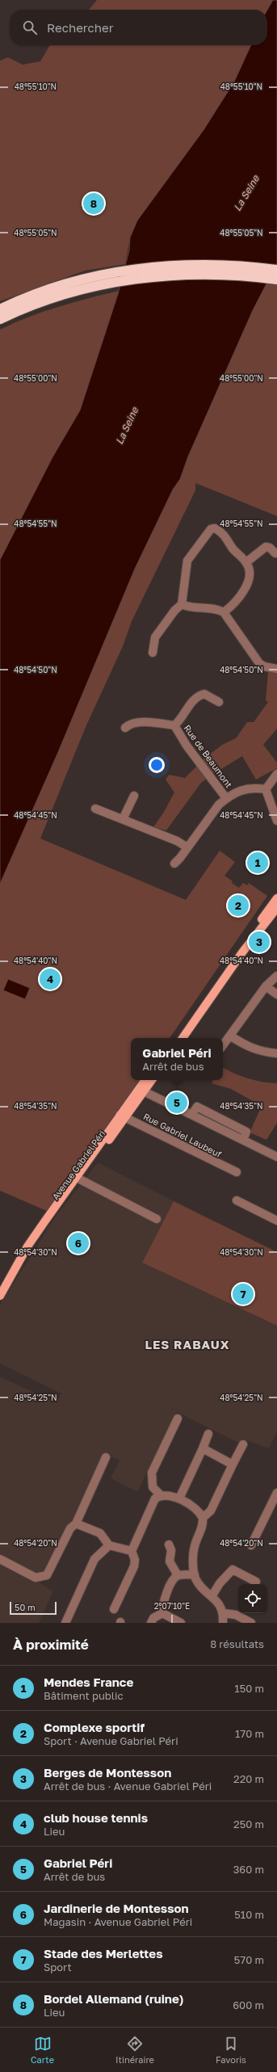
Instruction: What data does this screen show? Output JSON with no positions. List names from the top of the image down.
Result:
{
  "streets": {
    "main road": ["Avenue Gabriel Péri"],
    "street": ["Rue de Beaumont", "Rue Gabriel Laubeuf"]
  },
  "crossings": [
    ["Rue Gabriel Laubeuf", "Avenue Gabriel Péri"]
  ],
  "districts": ["LES RABAUX"],
  "water": ["La Seine"],
  "scale_bar": "50 m",
  "page": {
    "search": "Rechercher",
    "pins": [
      "8",
      "1",
      "2",
      "3",
      "4",
      "5",
      "6",
      "7"
    ],
    "popup": ["Gabriel Péri", "Arrêt de bus"],
    "scale": "50 m",
    "heading": ["À proximité", "8 résultats"],
    "list": [
      {
        "mark": "1",
        "name": "Mendes France",
        "note": "Bâtiment public",
        "value": "150 m"
      },
      {
        "mark": "2",
        "name": "Complexe sportif",
        "note": "Sport · Avenue Gabriel Péri",
        "value": "170 m"
      },
      {
        "mark": "3",
        "name": "Berges de Montesson",
        "note": "Arrêt de bus · Avenue Gabriel Péri",
        "value": "220 m"
      },
      {
        "mark": "4",
        "name": "club house tennis",
        "note": "Lieu",
        "value": "250 m"
      },
      {
        "mark": "5",
        "name": "Gabriel Péri",
        "note": "Arrêt de bus",
        "value": "360 m"
      },
      {
        "mark": "6",
        "name": "Jardinerie de Montesson",
        "note": "Magasin · Avenue Gabriel Péri",
        "value": "510 m"
      },
      {
        "mark": "7",
        "name": "Stade des Merlettes",
        "note": "Sport",
        "value": "570 m"
      },
      {
        "mark": "8",
        "name": "Bordel Allemand (ruine)",
        "note": "Lieu",
        "value": "600 m"
      }
    ],
    "nav": ["Carte", "Itinéraire", "Favoris"]
  },
  "coordinates": [
    "48°55'10\"N",
    "48°55'05\"N",
    "48°55'00\"N",
    "48°54'55\"N",
    "48°54'50\"N",
    "48°54'45\"N",
    "48°54'40\"N",
    "48°54'35\"N",
    "48°54'30\"N",
    "48°54'25\"N",
    "48°54'20\"N",
    "2°07'10\"E"
  ]
}
